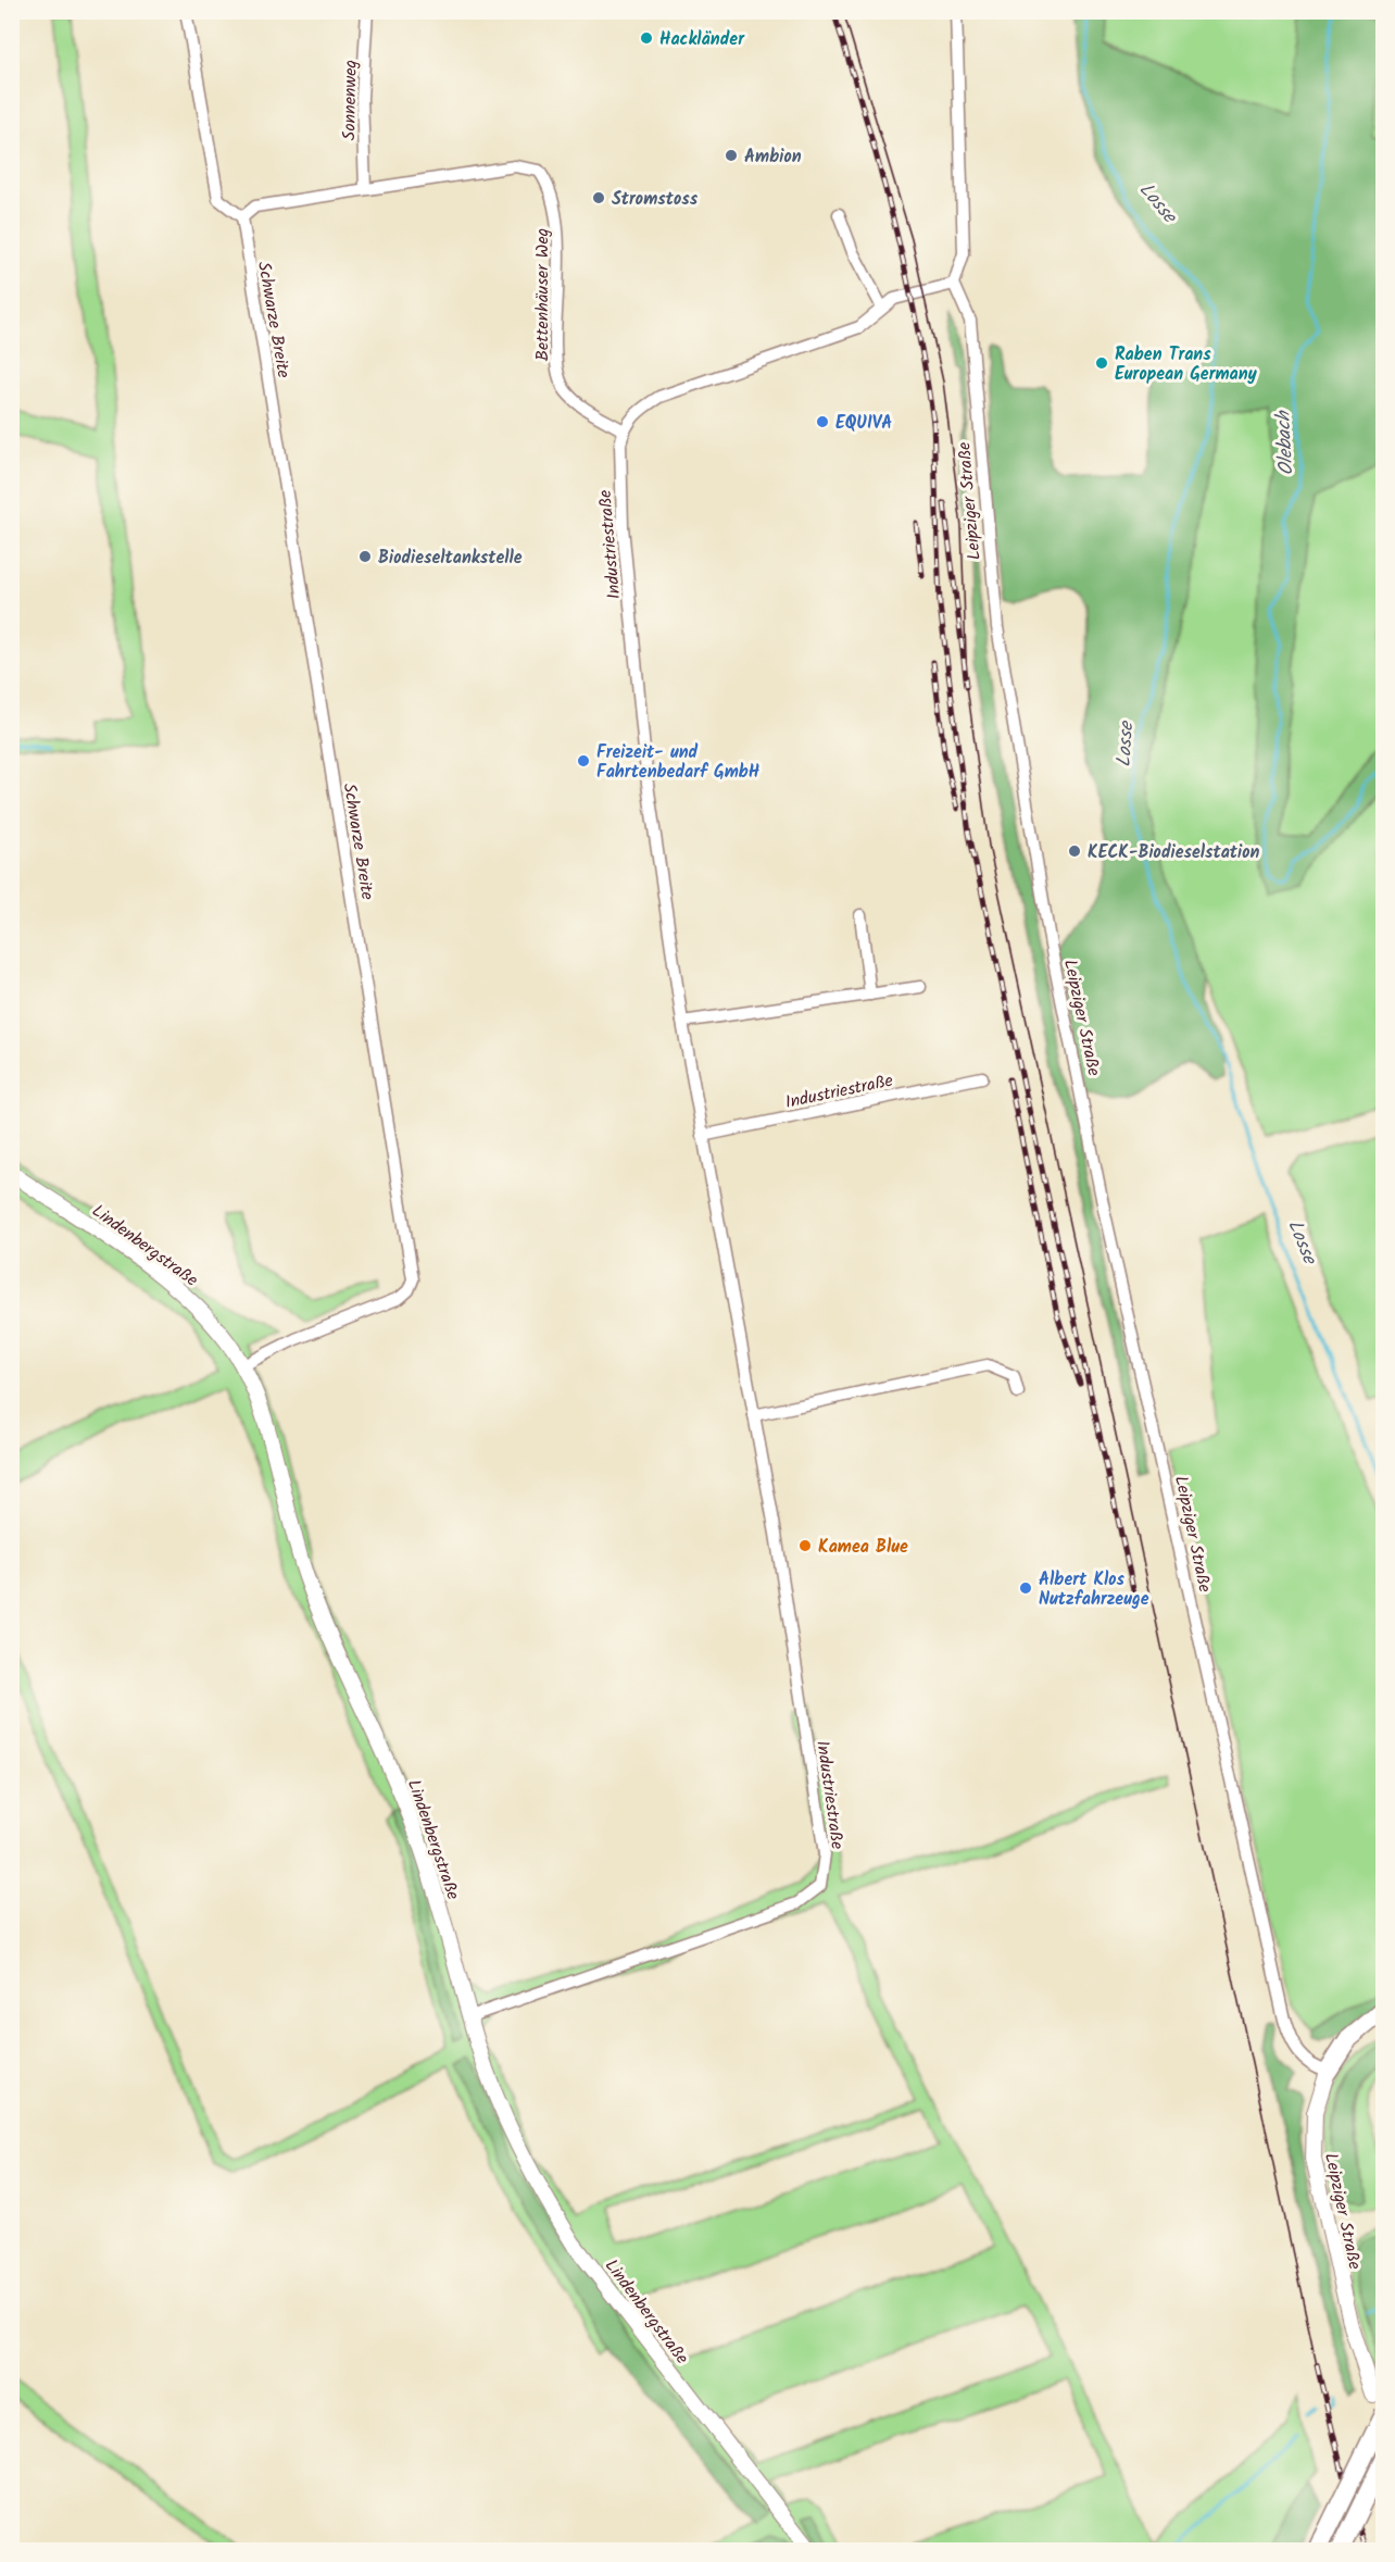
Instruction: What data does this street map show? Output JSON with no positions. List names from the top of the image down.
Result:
{
  "streets": {
    "main road": ["Leipziger Straße", "Lindenbergstraße"],
    "street": [
      "Sonnenweg",
      "Bettenhäuser Weg",
      "Schwarze Breite",
      "Industriestraße"
    ]
  },
  "crossings": [
    ["Sonnenweg", "Bettenhäuser Weg"],
    ["Bettenhäuser Weg", "Industriestraße"],
    ["Schwarze Breite", "Lindenbergstraße"],
    ["Industriestraße", "Lindenbergstraße"]
  ],
  "water": ["Losse", "Olebach"],
  "places": [
    "Hackländer",
    "Ambion",
    "Stromstoss",
    "Raben Trans European Germany",
    "EQUIVA",
    "Biodieseltankstelle",
    "Freizeit- und Fahrtenbedarf GmbH",
    "KECK-Biodieselstation",
    "Kamea Blue",
    "Albert Klos Nutzfahrzeuge"
  ]
}
